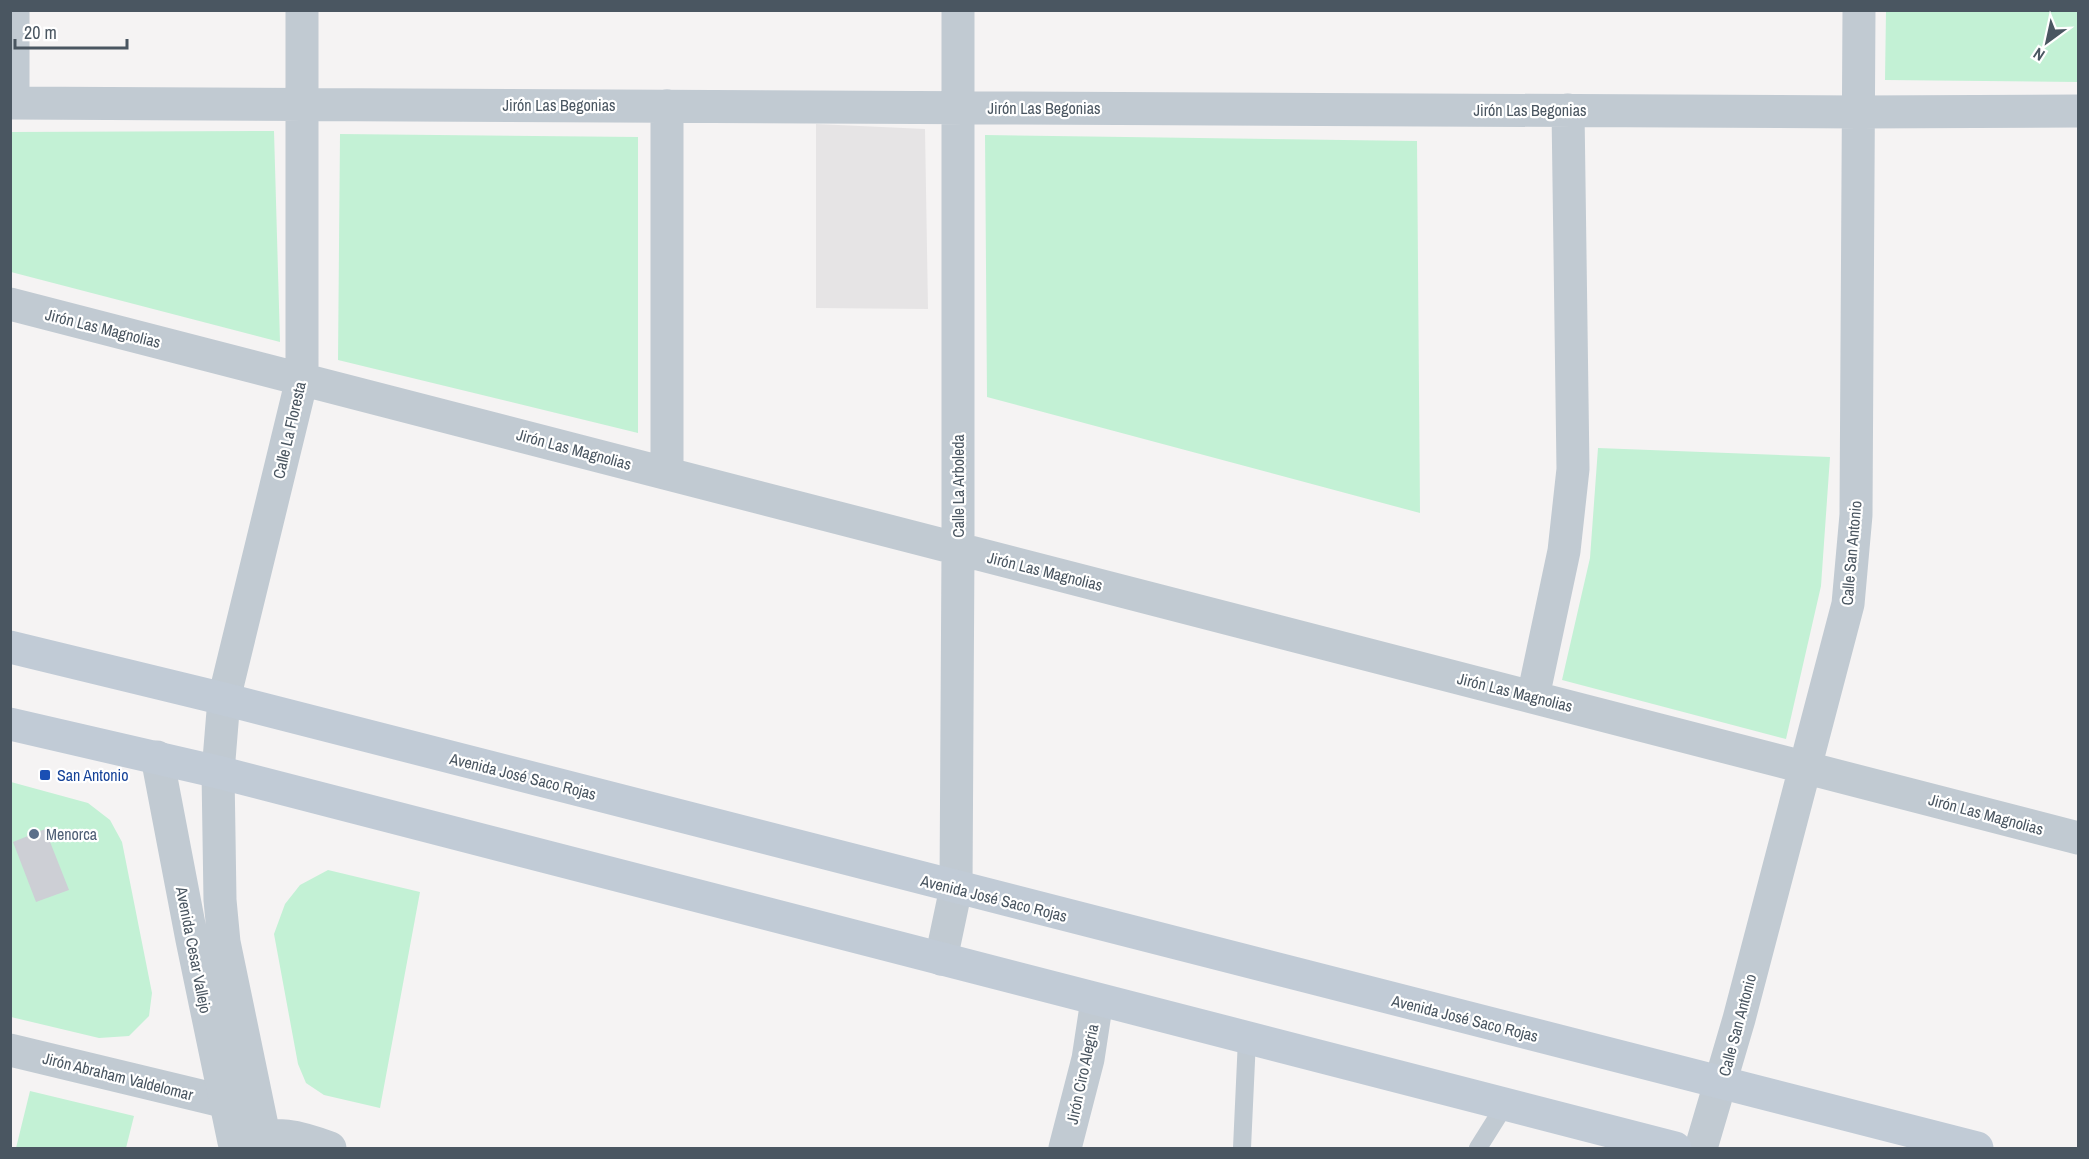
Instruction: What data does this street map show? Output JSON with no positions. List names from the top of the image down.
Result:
{
  "streets": {
    "main road": ["Avenida José Saco Rojas"],
    "street": [
      "Jirón Las Begonias",
      "Jirón Las Magnolias",
      "Calle La Floresta",
      "Calle La Arboleda",
      "Calle San Antonio",
      "Avenida Cesar Vallejo",
      "Jirón Ciro Alegria",
      "Jirón Abraham Valdelomar"
    ]
  },
  "crossings": [
    ["Jirón Las Begonias", "Calle La Floresta"],
    ["Jirón Las Begonias", "Calle La Arboleda"],
    ["Jirón Las Begonias", "Calle San Antonio"],
    ["Jirón Las Magnolias", "Calle La Floresta"],
    ["Jirón Las Magnolias", "Calle La Arboleda"],
    ["Jirón Las Magnolias", "Calle San Antonio"],
    ["Calle La Floresta", "Avenida José Saco Rojas"],
    ["Calle La Floresta", "Avenida Cesar Vallejo"],
    ["Calle La Arboleda", "Avenida José Saco Rojas"],
    ["Calle San Antonio", "Avenida José Saco Rojas"],
    ["Avenida Cesar Vallejo", "Jirón Abraham Valdelomar"]
  ],
  "places": {
    "transit": ["San Antonio"],
    "other": ["Menorca"]
  },
  "scale_bar": "20 m",
  "north": "bottom left"
}
